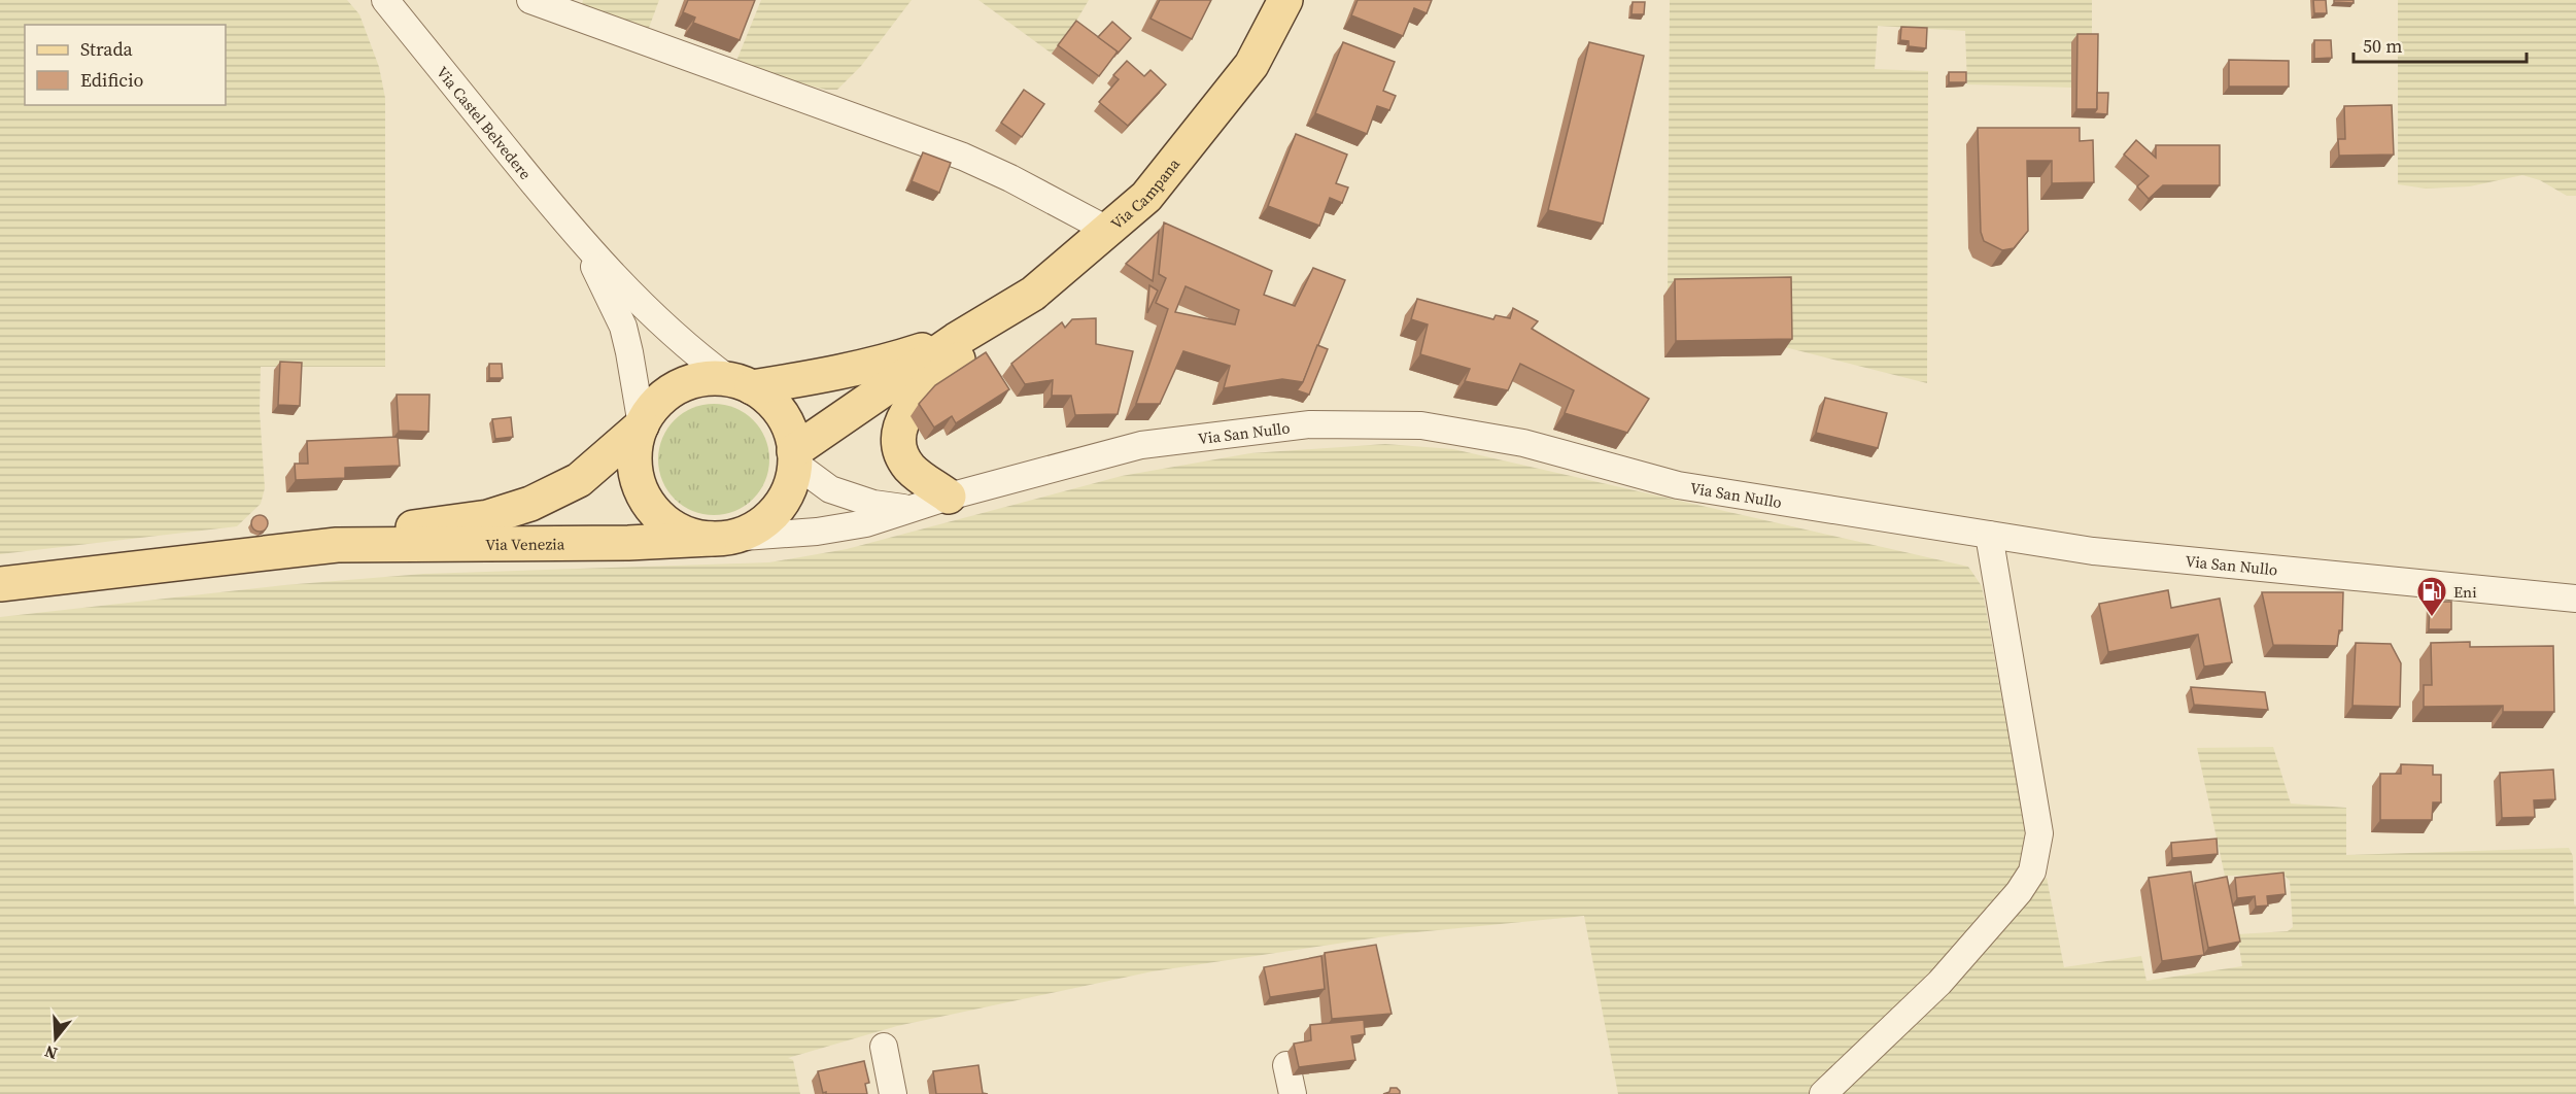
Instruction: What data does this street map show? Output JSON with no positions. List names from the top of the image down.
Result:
{
  "streets": {
    "main road": ["Via Campana", "Via Venezia"],
    "street": ["Via Castel Belvedere", "Via San Nullo"]
  },
  "crossings": [
    ["Via Campana", "Via San Nullo"],
    ["Via Campana", "Via Venezia"],
    ["Via San Nullo", "Via Venezia"]
  ],
  "places": {
    "fuel station": ["Eni"]
  },
  "legend": ["Strada", "Edificio"],
  "scale_bar": "50 m",
  "north": "bottom"
}
